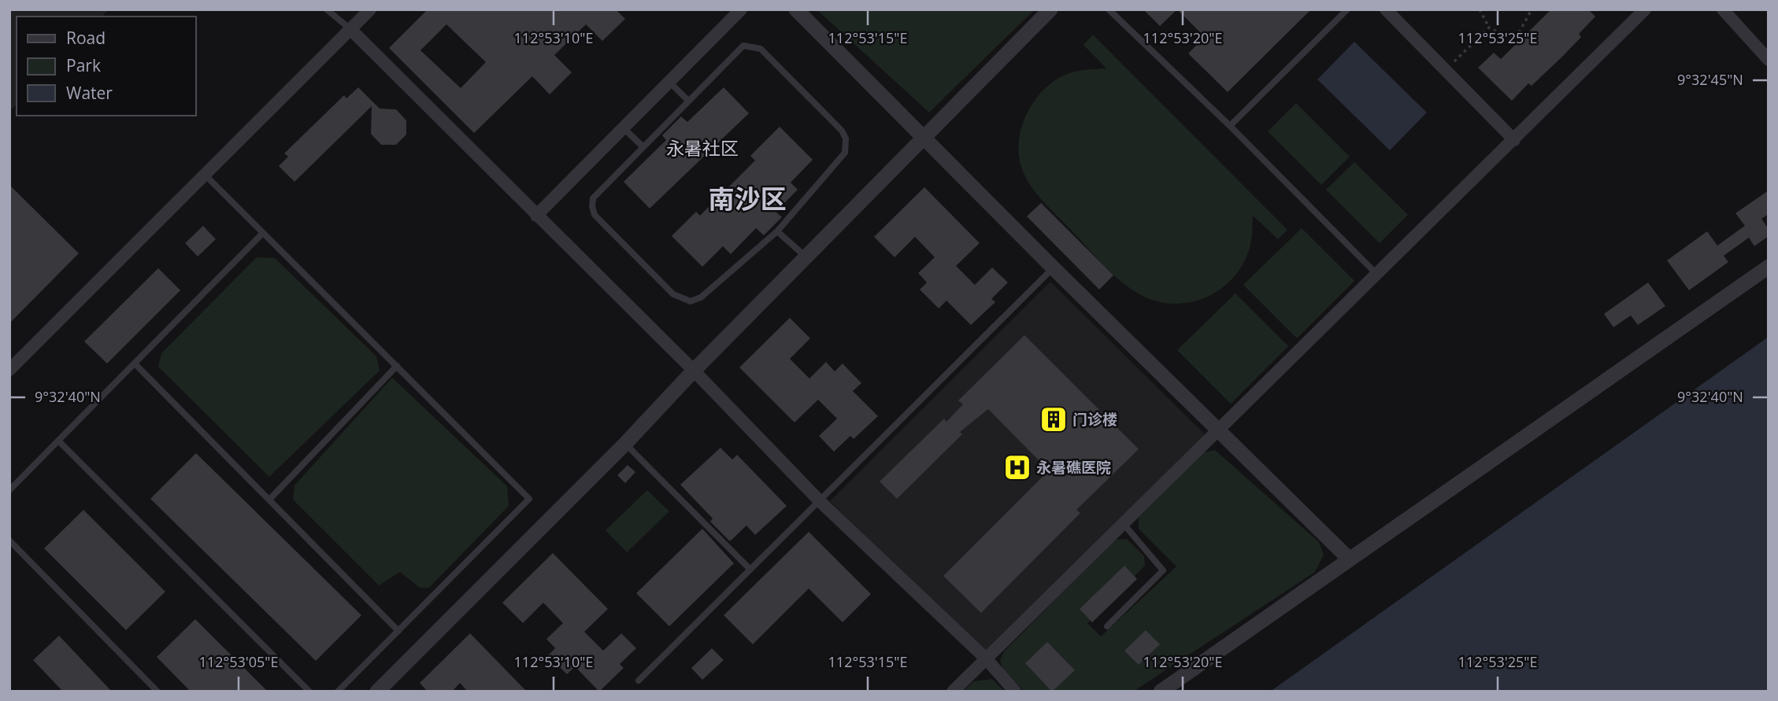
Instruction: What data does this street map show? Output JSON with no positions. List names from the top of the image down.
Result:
{
  "districts": ["永暑社区", "南沙区"],
  "places": {
    "building": ["门诊楼"],
    "hospital": ["永暑礁医院"]
  },
  "legend": ["Road", "Park", "Water"],
  "coordinates": [
    "112°53'10\"E",
    "112°53'15\"E",
    "112°53'20\"E",
    "112°53'25\"E",
    "9°32'45\"N",
    "9°32'40\"N",
    "112°53'05\"E"
  ]
}
